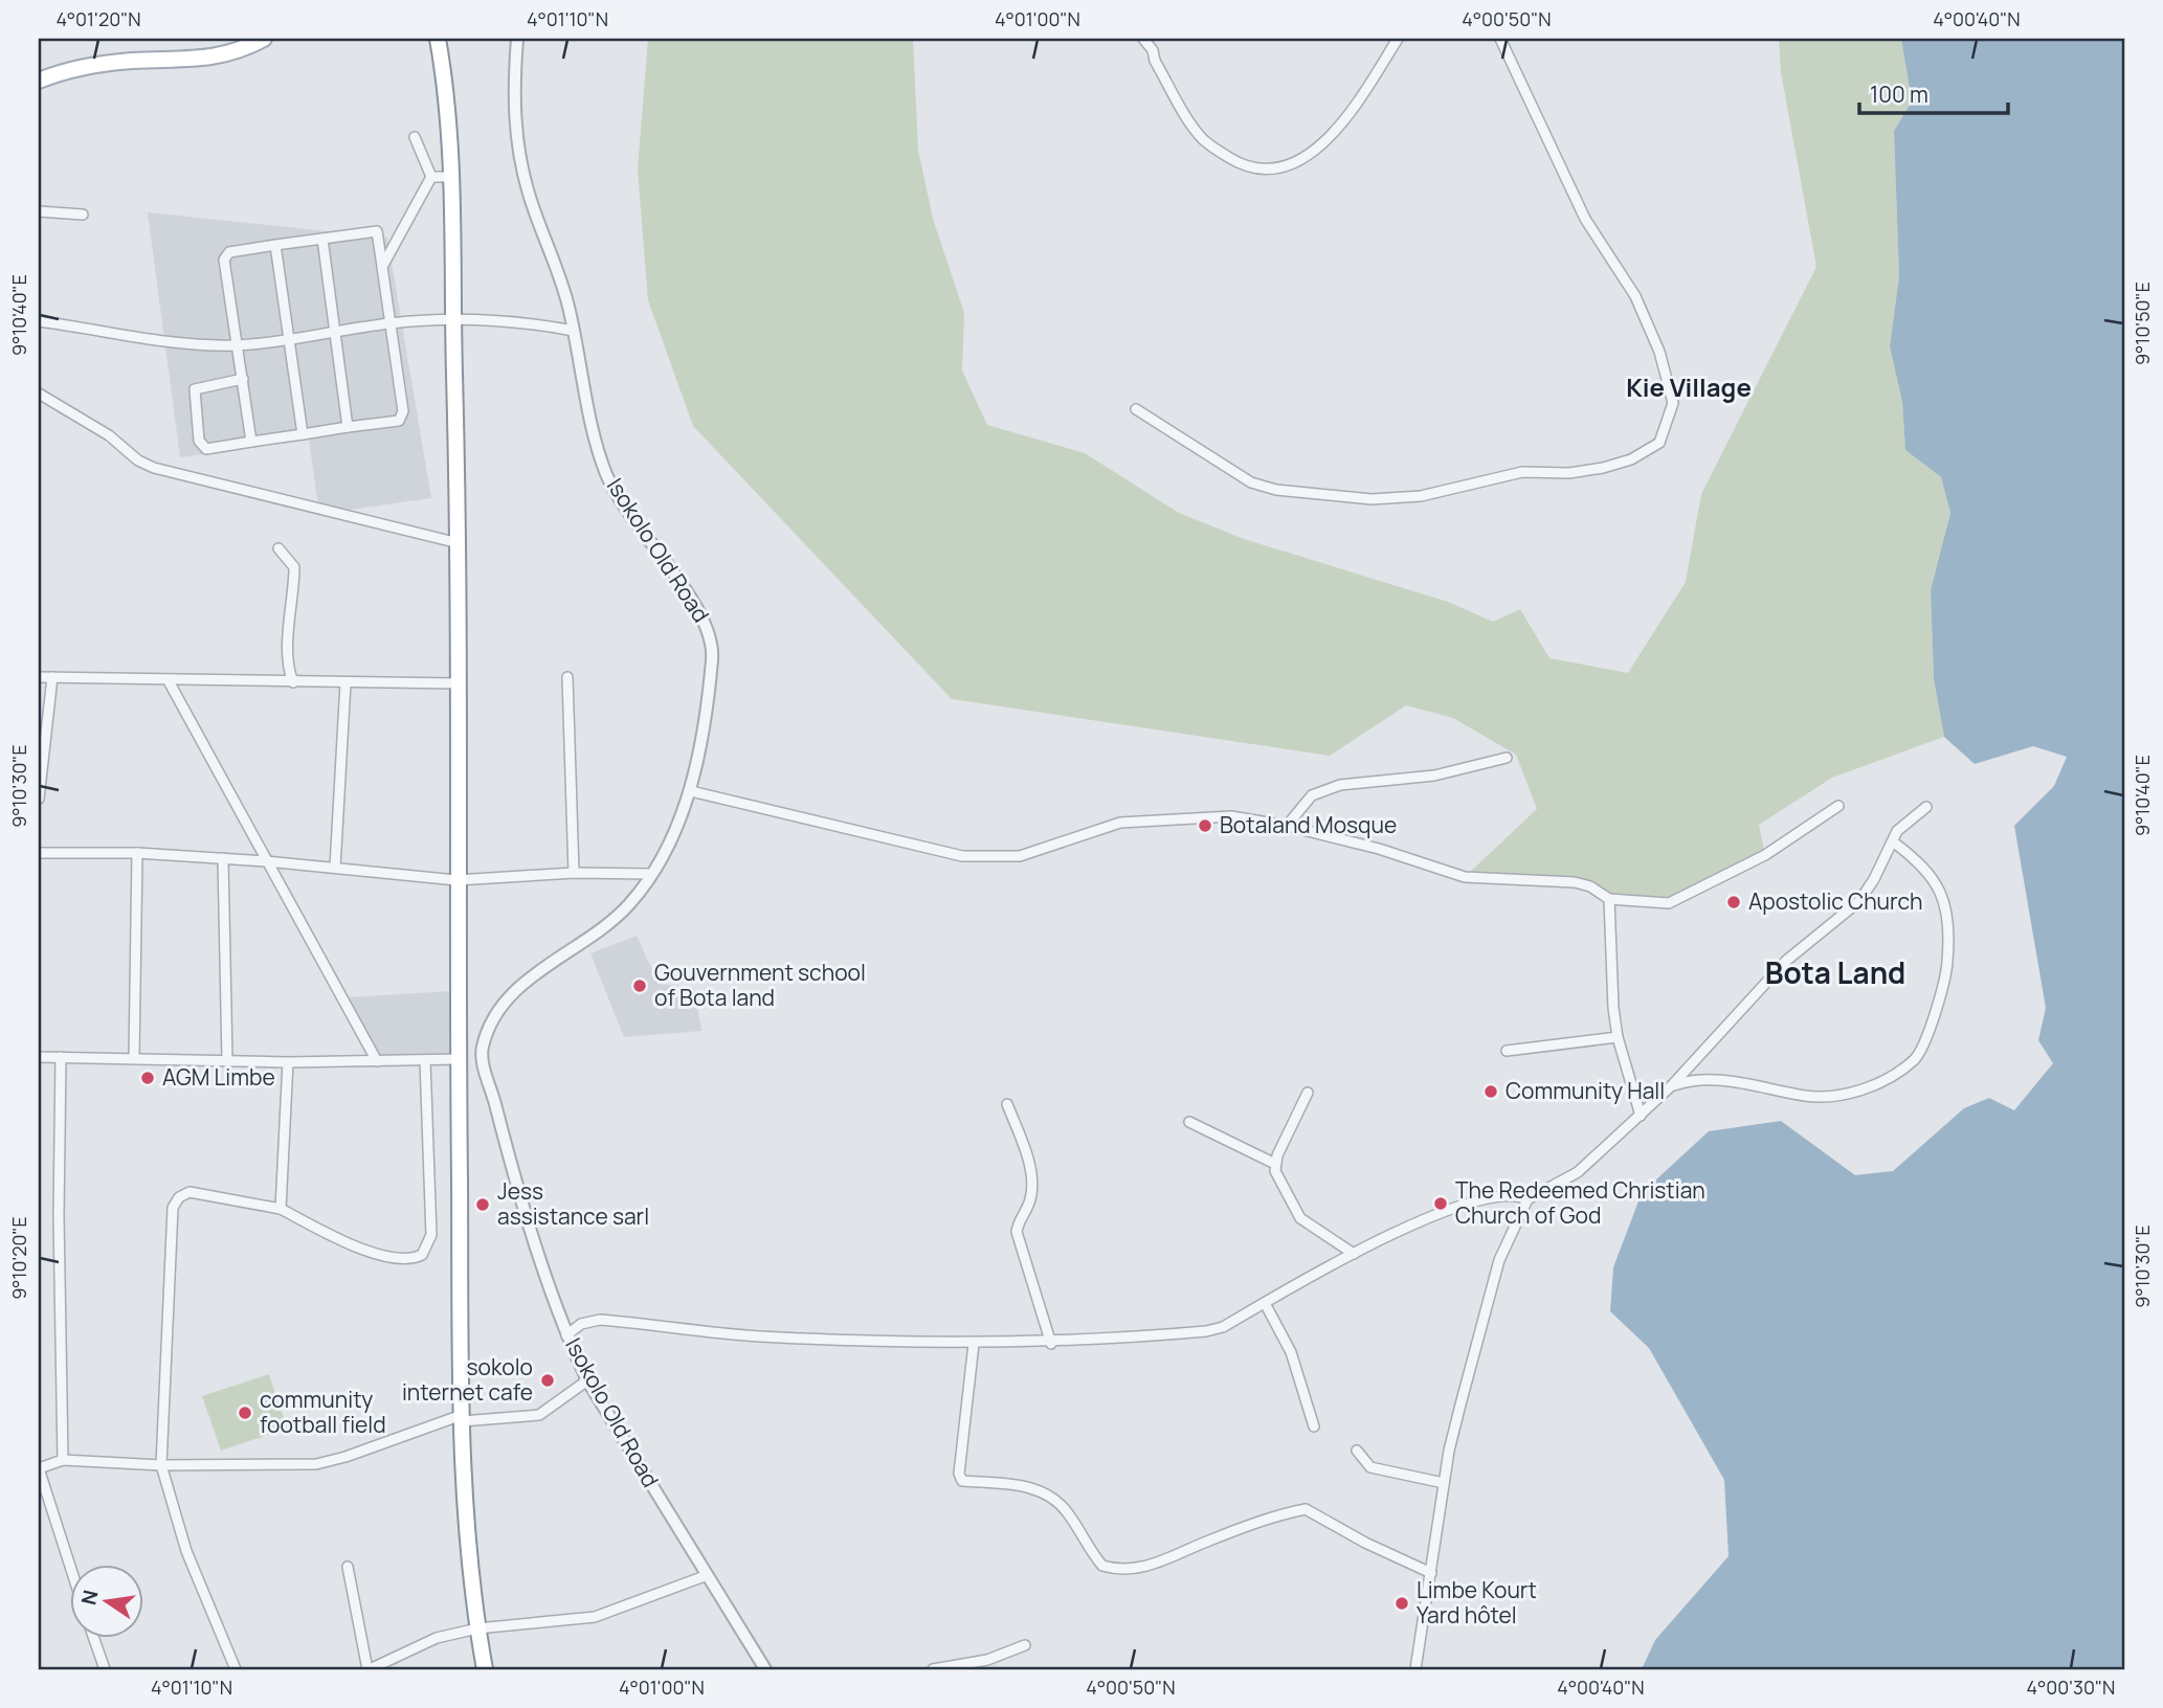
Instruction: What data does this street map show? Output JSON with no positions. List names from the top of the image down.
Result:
{
  "streets": {
    "street": ["Isokolo Old Road"]
  },
  "districts": ["Kie Village", "Bota Land"],
  "places": [
    "Botaland Mosque",
    "Apostolic Church",
    "Gouvernment school of Bota land",
    "AGM Limbe",
    "Community Hall",
    "The Redeemed Christian Church of God",
    "Jess assistance sarl",
    "sokolo internet cafe",
    "community football field",
    "Limbe Kourt Yard hôtel"
  ],
  "scale_bar": "100 m",
  "north": "left",
  "coordinates": [
    "4°01'20\"N",
    "4°01'10\"N",
    "4°01'00\"N",
    "4°00'50\"N",
    "4°00'40\"N",
    "9°10'40\"E",
    "9°10'50\"E",
    "9°10'30\"E",
    "9°10'20\"E",
    "4°00'30\"N"
  ]
}
